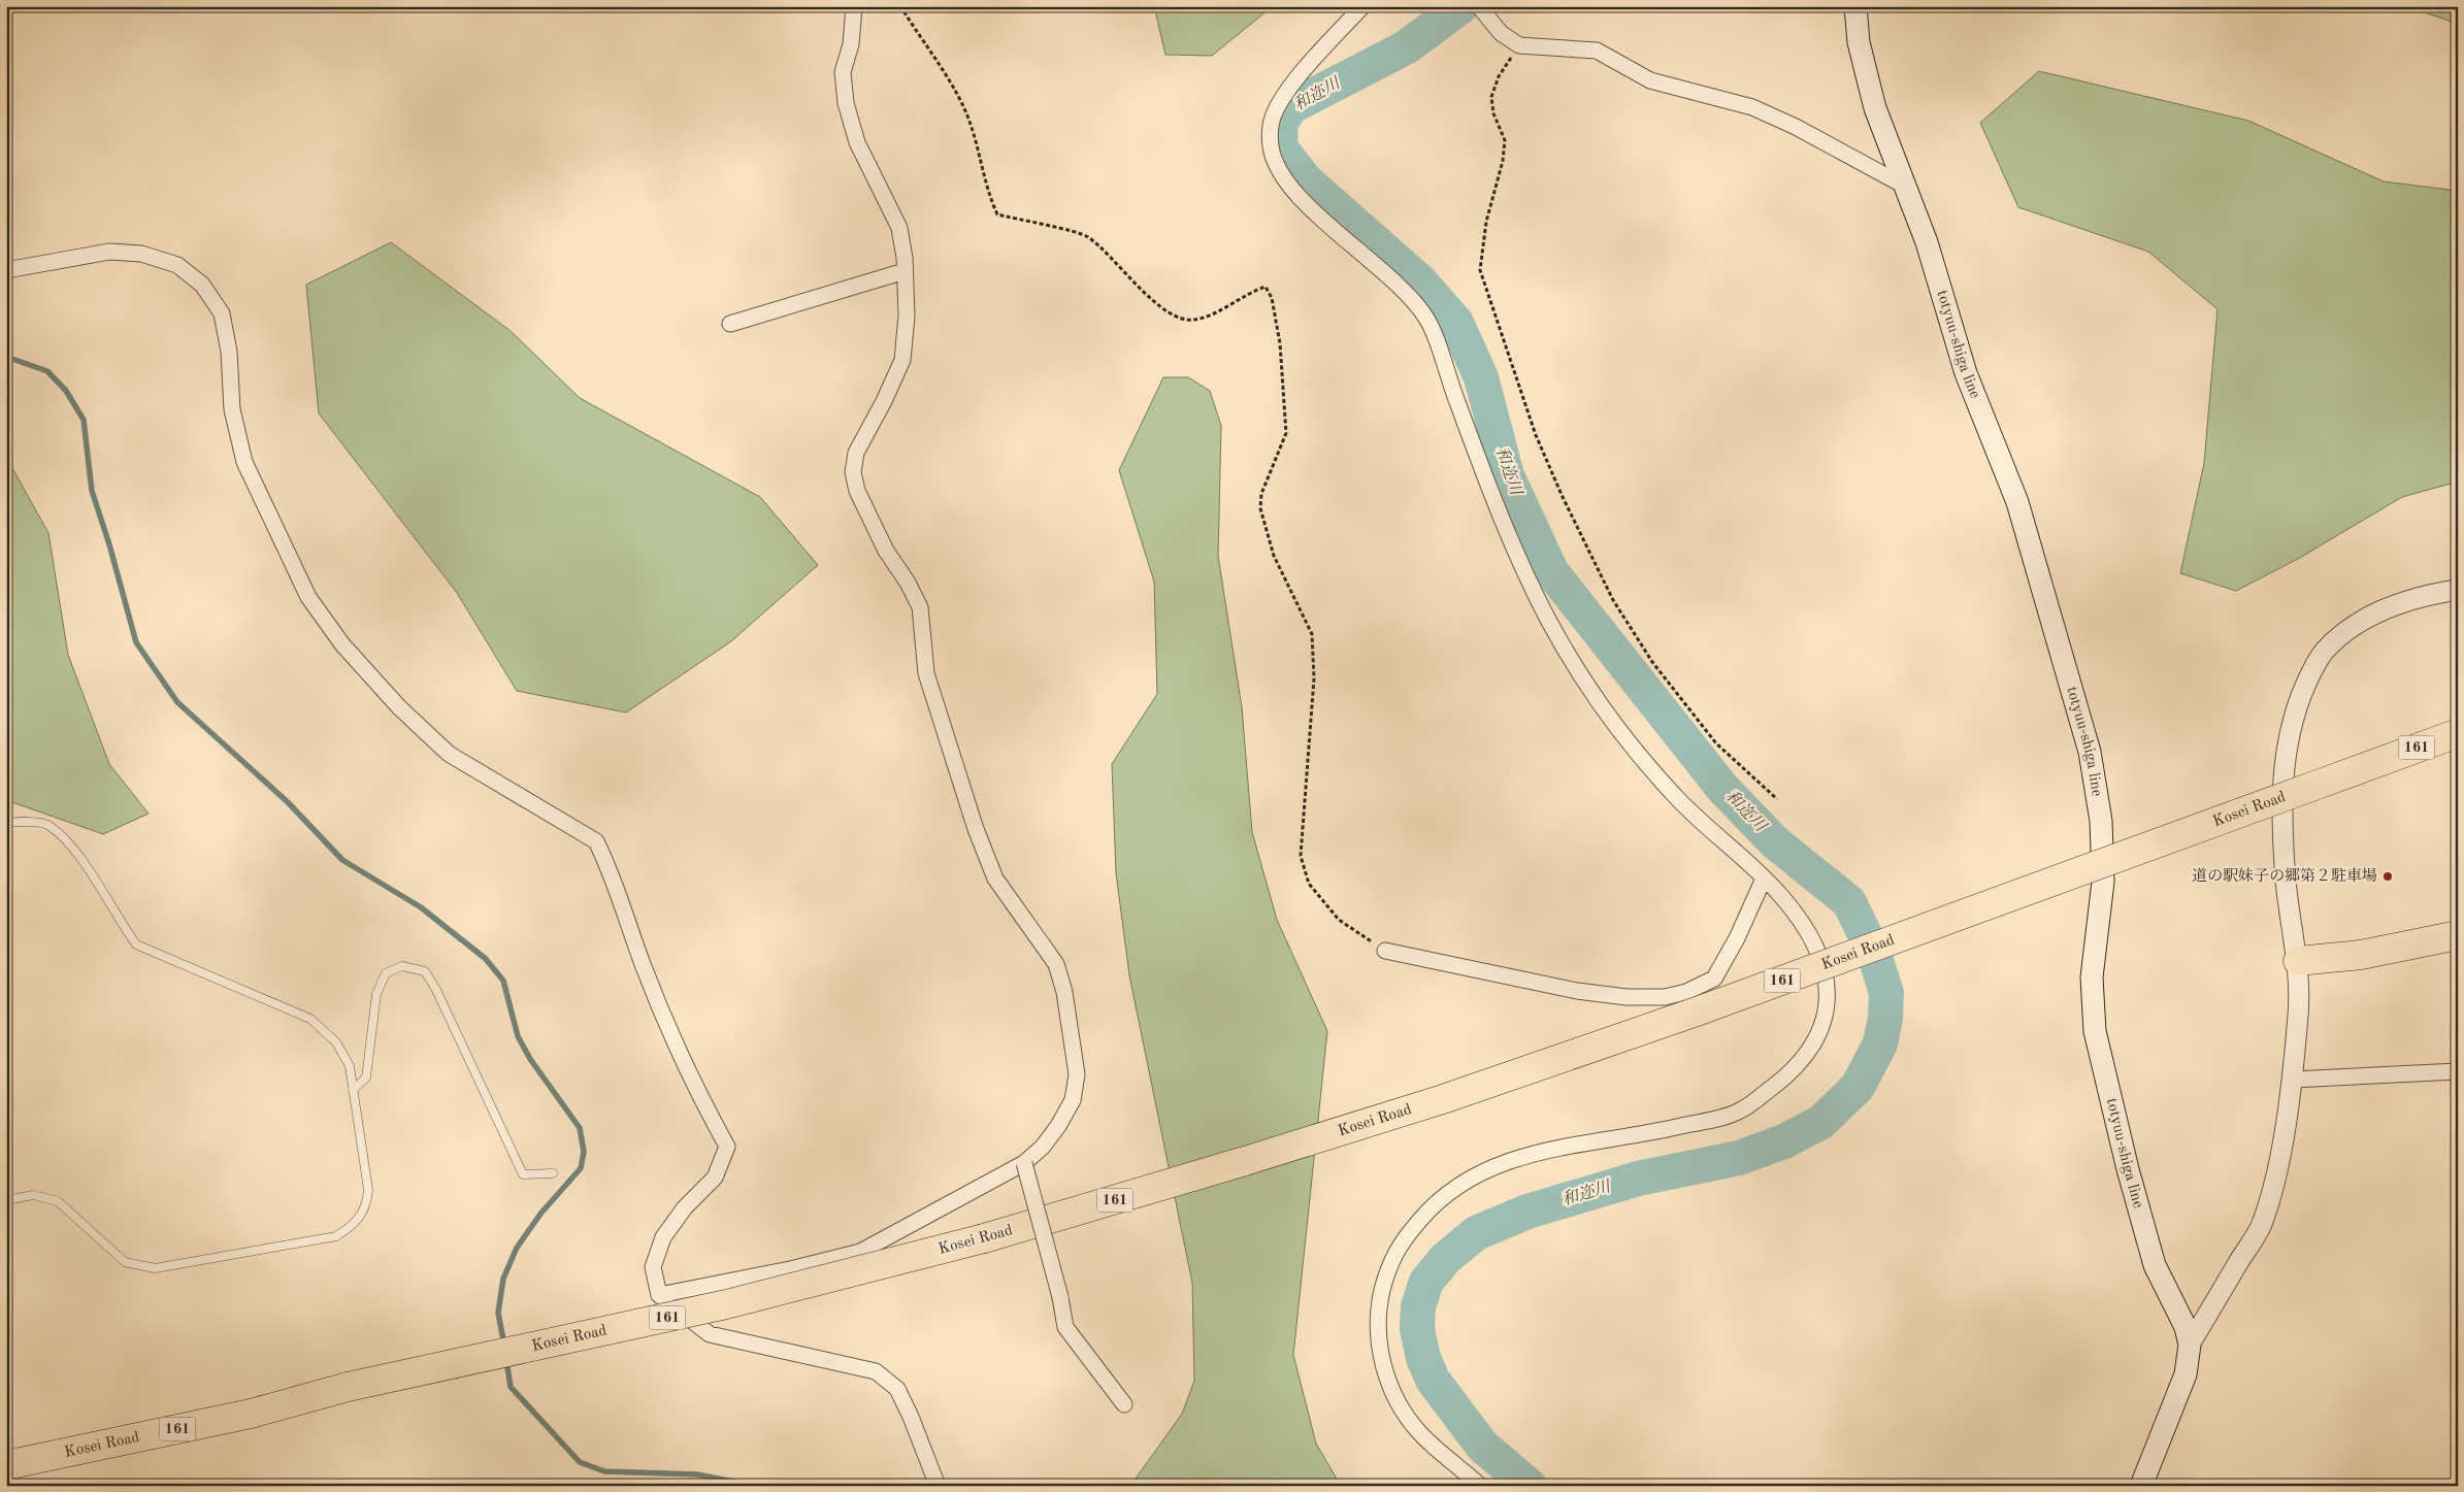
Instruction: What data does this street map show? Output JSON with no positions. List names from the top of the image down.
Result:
{
  "streets": {
    "highway": ["161", "Kosei Road"],
    "main road": ["totyuu-shiga line"]
  },
  "water": ["和迩川"],
  "places": ["道の駅妹子の郷第２駐車場"]
}
